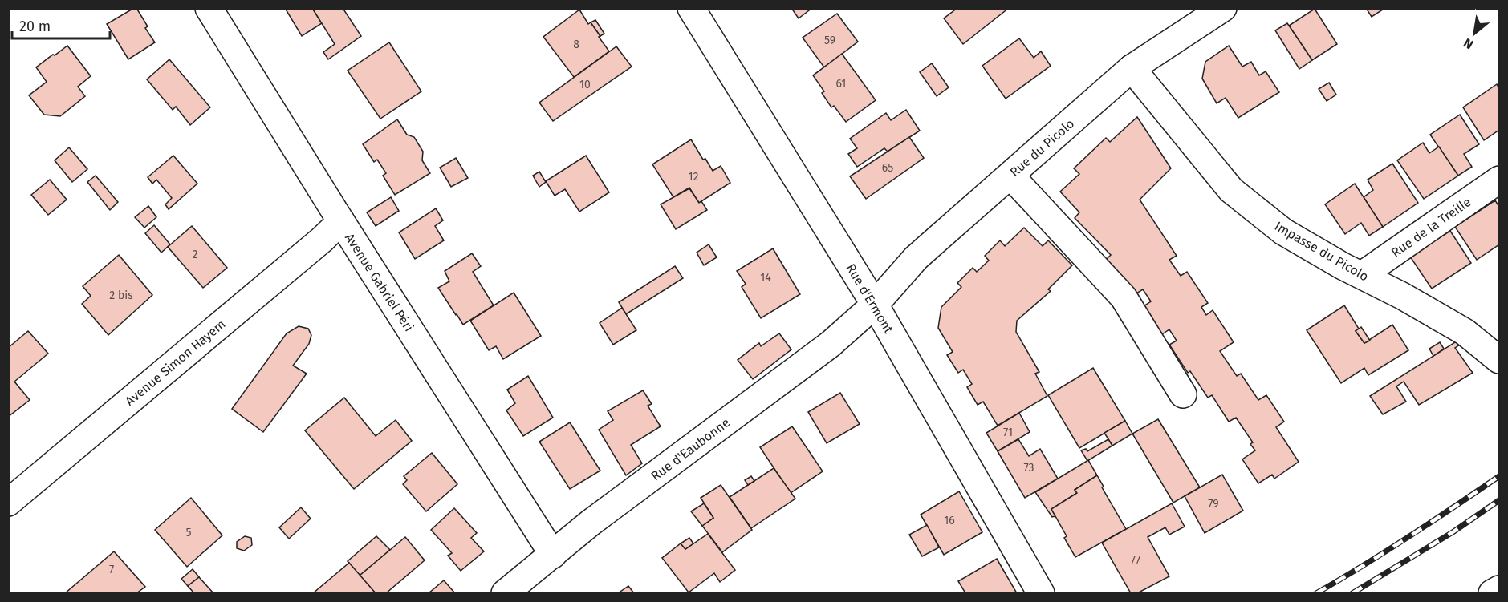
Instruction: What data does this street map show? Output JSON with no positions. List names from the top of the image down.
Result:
{
  "streets": {
    "street": [
      "Rue du Picolo",
      "Rue de la Treille",
      "Impasse du Picolo",
      "Avenue Gabriel Péri",
      "Rue d'Ermont",
      "Avenue Simon Hayem",
      "Rue d'Eaubonne"
    ]
  },
  "crossings": [
    ["Rue du Picolo", "Impasse du Picolo"],
    ["Rue du Picolo", "Rue d'Ermont"],
    ["Rue du Picolo", "Rue d'Eaubonne"],
    ["Rue de la Treille", "Impasse du Picolo"],
    ["Avenue Gabriel Péri", "Avenue Simon Hayem"],
    ["Avenue Gabriel Péri", "Rue d'Eaubonne"],
    ["Rue d'Ermont", "Rue d'Eaubonne"]
  ],
  "house_numbers": [
    "59",
    "8",
    "61",
    "10",
    "65",
    "12",
    "2",
    "14",
    "2 bis",
    "71",
    "73",
    "79",
    "16",
    "5",
    "77",
    "7"
  ],
  "scale_bar": "20 m",
  "north": "bottom left"
}
